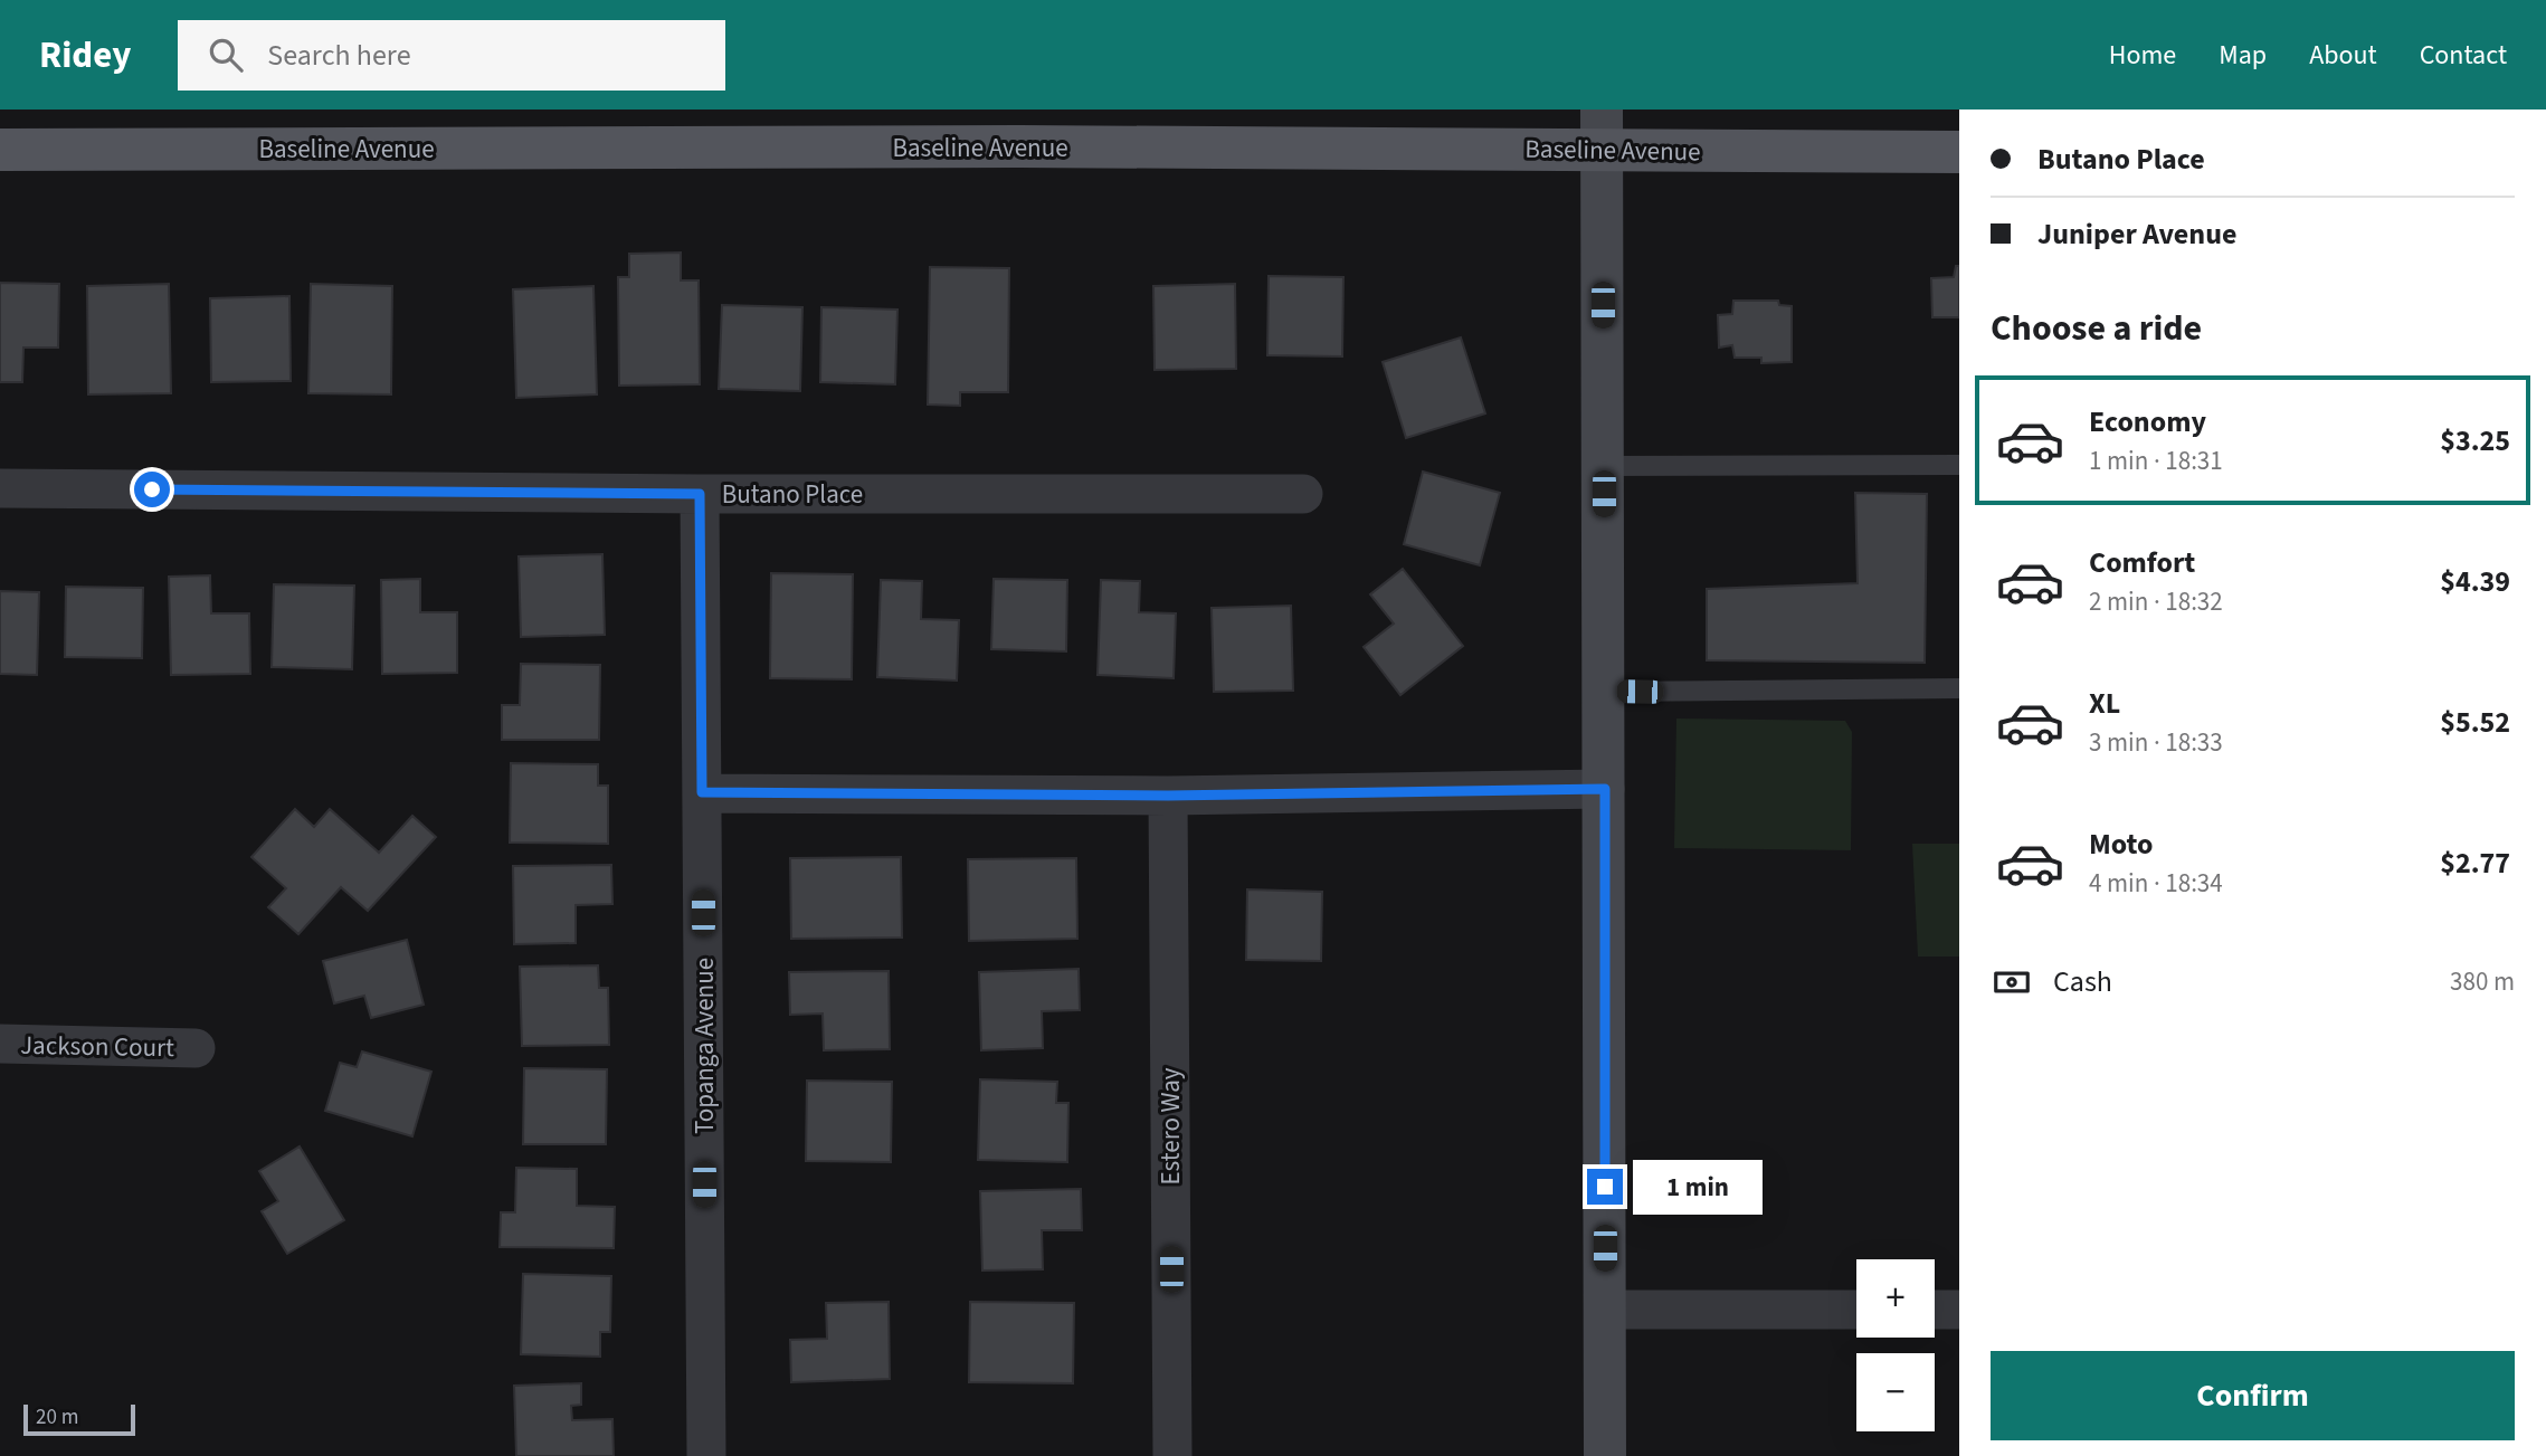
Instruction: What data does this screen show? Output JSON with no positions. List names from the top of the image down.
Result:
{
  "streets": {
    "main road": ["Baseline Avenue"],
    "street": [
      "Butano Place",
      "Jackson Court",
      "Topanga Avenue",
      "Estero Way"
    ]
  },
  "crossings": [
    ["Butano Place", "Topanga Avenue"]
  ],
  "scale_bar": "20 m",
  "page": {
    "header": "Ridey",
    "search": "Search here",
    "nav": [
      "Home",
      "Map",
      "About",
      "Contact"
    ],
    "banner": ["Butano Place", "Juniper Avenue"],
    "heading": "Choose a ride",
    "list": [
      {
        "name": "Economy",
        "note": "1 min · 18:31",
        "value": "$3.25"
      },
      {
        "name": "Comfort",
        "note": "2 min · 18:32",
        "value": "$4.39"
      },
      {
        "name": "XL",
        "note": "3 min · 18:33",
        "value": "$5.52"
      },
      {
        "name": "Moto",
        "note": "4 min · 18:34",
        "value": "$2.77"
      }
    ],
    "pay": ["Cash", "380 m"],
    "bubble": "1 min",
    "map_buttons": ["+", "−"],
    "buttons": "Confirm",
    "scale": "20 m"
  }
}
